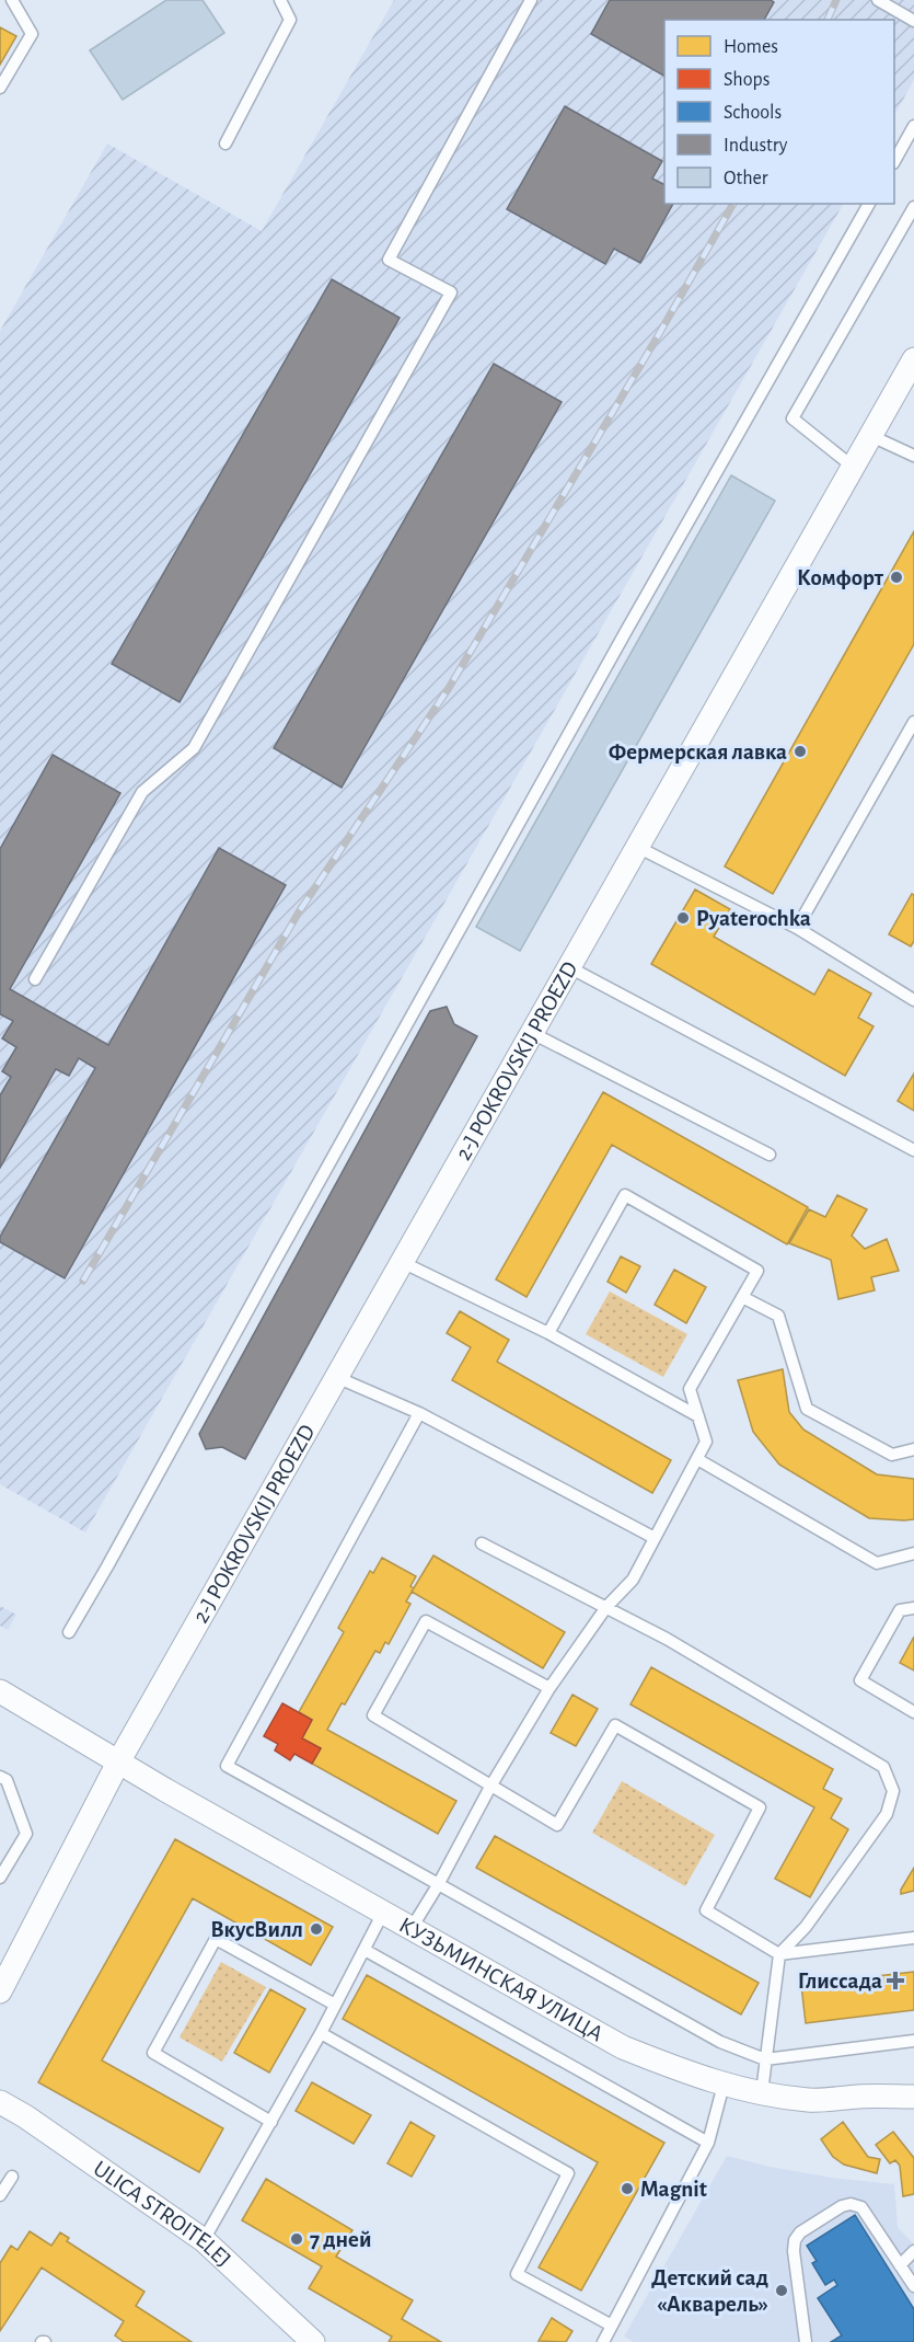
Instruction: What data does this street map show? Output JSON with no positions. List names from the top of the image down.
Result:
{
  "streets": {
    "street": ["2-J POKROVSKIJ PROEZD", "КУЗЬМИНСКАЯ УЛИЦА", "ULICA STROITELEJ"]
  },
  "crossings": [
    ["2-J POKROVSKIJ PROEZD", "КУЗЬМИНСКАЯ УЛИЦА"]
  ],
  "places": {
    "other": [
      "Комфорт",
      "Фермерская лавка",
      "Pyaterochka",
      "ВкусВилл",
      "Magnit",
      "7 дней",
      "Детский сад «Акварель»"
    ],
    "health": ["Глиссада"]
  },
  "legend": [
    "Homes",
    "Shops",
    "Schools",
    "Industry",
    "Other"
  ]
}
